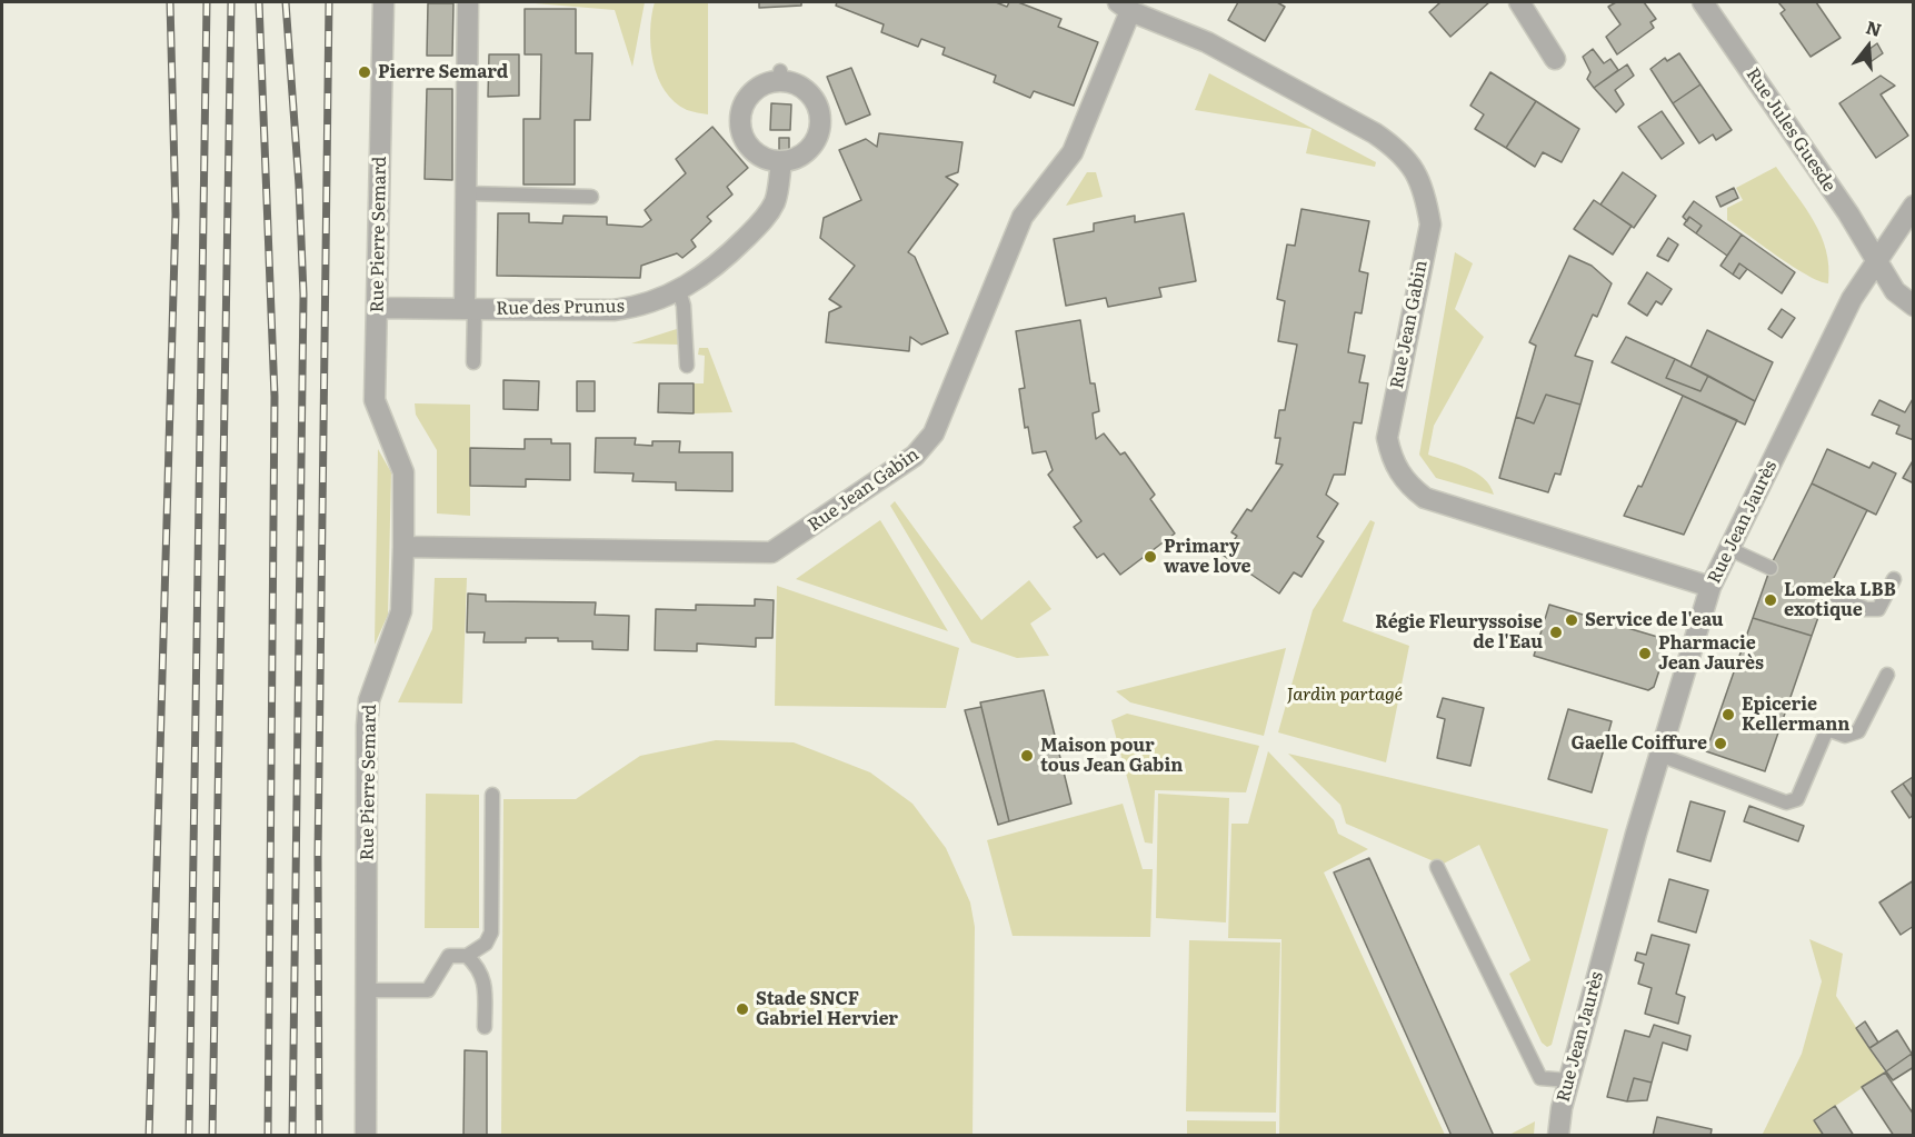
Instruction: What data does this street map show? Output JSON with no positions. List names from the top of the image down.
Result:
{
  "streets": {
    "street": [
      "Rue Jules Guesde",
      "Rue Pierre Semard",
      "Rue des Prunus",
      "Rue Jean Gabin",
      "Rue Jean Jaurès"
    ]
  },
  "crossings": [
    ["Rue Jules Guesde", "Rue Jean Jaurès"],
    ["Rue Pierre Semard", "Rue des Prunus"],
    ["Rue Pierre Semard", "Rue Jean Gabin"],
    ["Rue Jean Gabin", "Rue Jean Jaurès"]
  ],
  "parks": ["Jardin partagé"],
  "places": [
    "Pierre Semard",
    "Primary wave love",
    "Lomeka LBB exotique",
    "Service de l'eau",
    "Régie Fleuryssoise de l'Eau",
    "Pharmacie Jean Jaurès",
    "Epicerie Kellermann",
    "Gaelle Coiffure",
    "Maison pour tous Jean Gabin",
    "Stade SNCF Gabriel Hervier"
  ],
  "north": "top"
}
